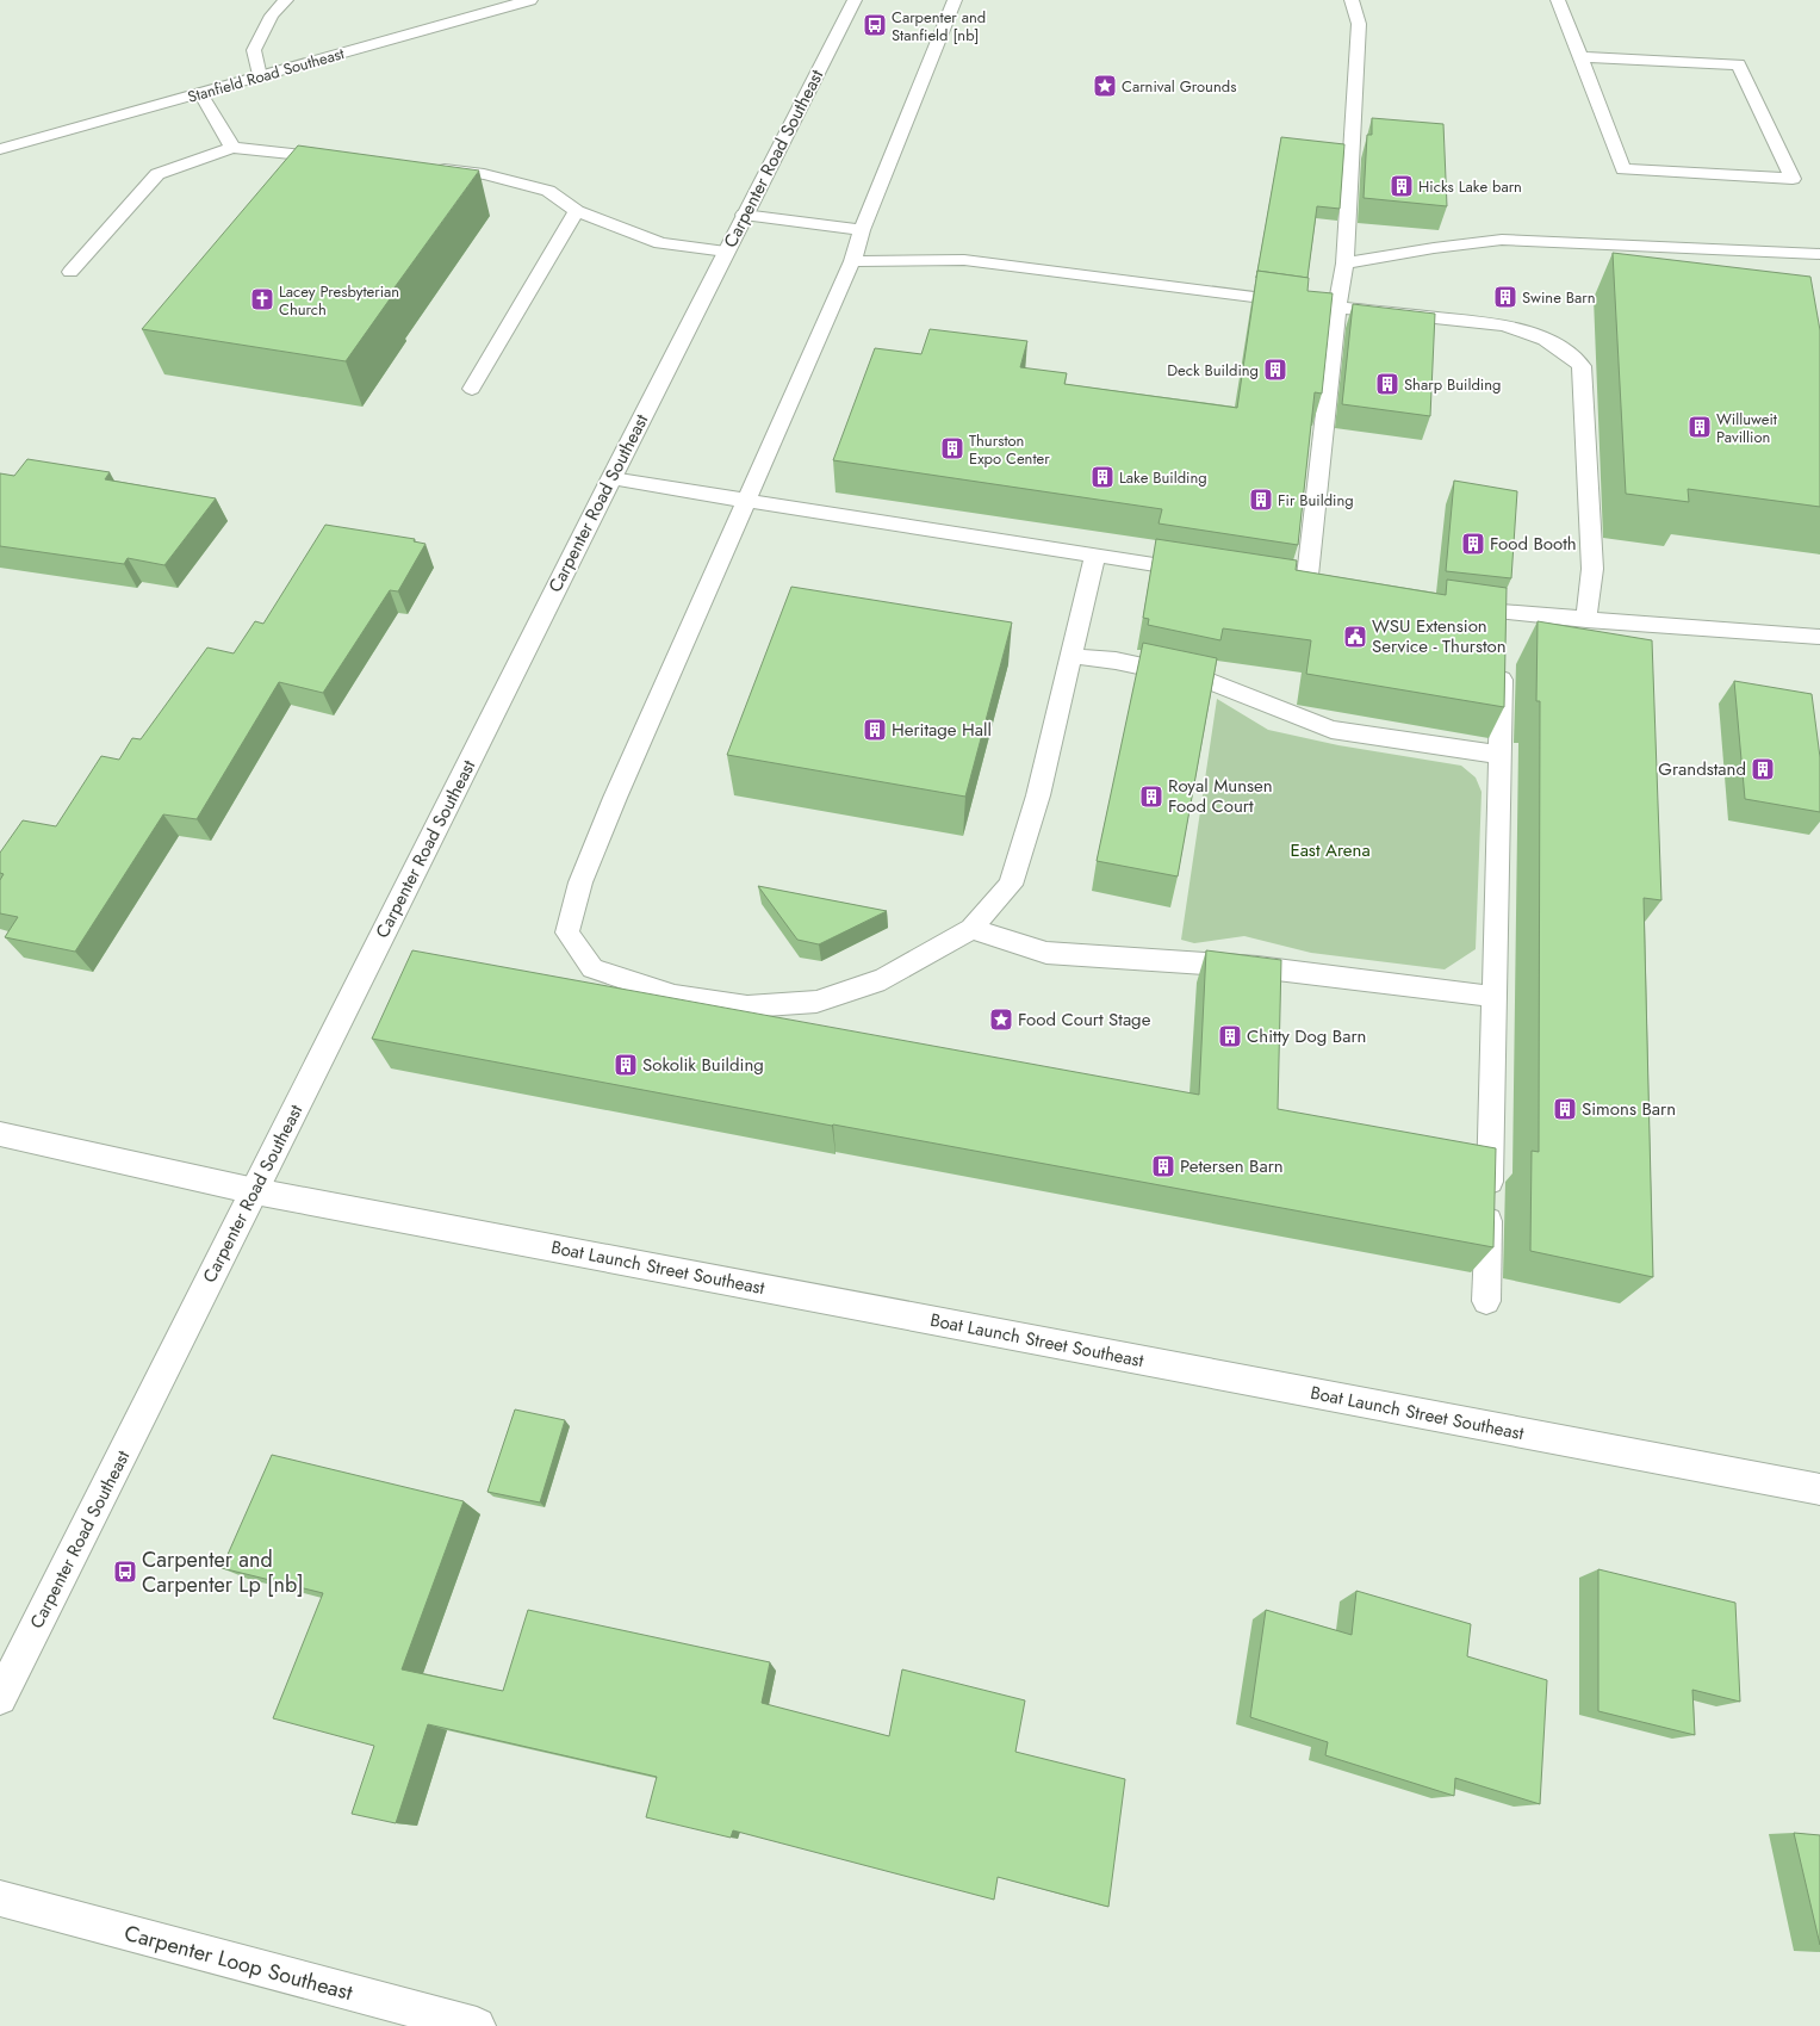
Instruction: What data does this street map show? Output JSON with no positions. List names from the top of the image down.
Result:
{
  "streets": {
    "street": [
      "Stanfield Road Southeast",
      "Carpenter Road Southeast",
      "Boat Launch Street Southeast",
      "Carpenter Loop Southeast"
    ]
  },
  "crossings": [
    ["Carpenter Road Southeast", "Boat Launch Street Southeast"]
  ],
  "parks": ["East Arena"],
  "places": {
    "bus stop": ["Carpenter and Stanfield [nb]", "Carpenter and Carpenter Lp [nb]"],
    "place": ["Carnival Grounds", "Food Court Stage"],
    "building": [
      "Hicks Lake barn",
      "Swine Barn",
      "Deck Building",
      "Sharp Building",
      "Willuweit Pavillion",
      "Thurston Expo Center",
      "Lake Building",
      "Fir Building",
      "Food Booth",
      "Heritage Hall",
      "Grandstand",
      "Royal Munsen Food Court",
      "Chitty Dog Barn",
      "Sokolik Building",
      "Simons Barn",
      "Petersen Barn"
    ],
    "church": ["Lacey Presbyterian Church"],
    "public building": ["WSU Extension Service - Thurston"]
  }
}
